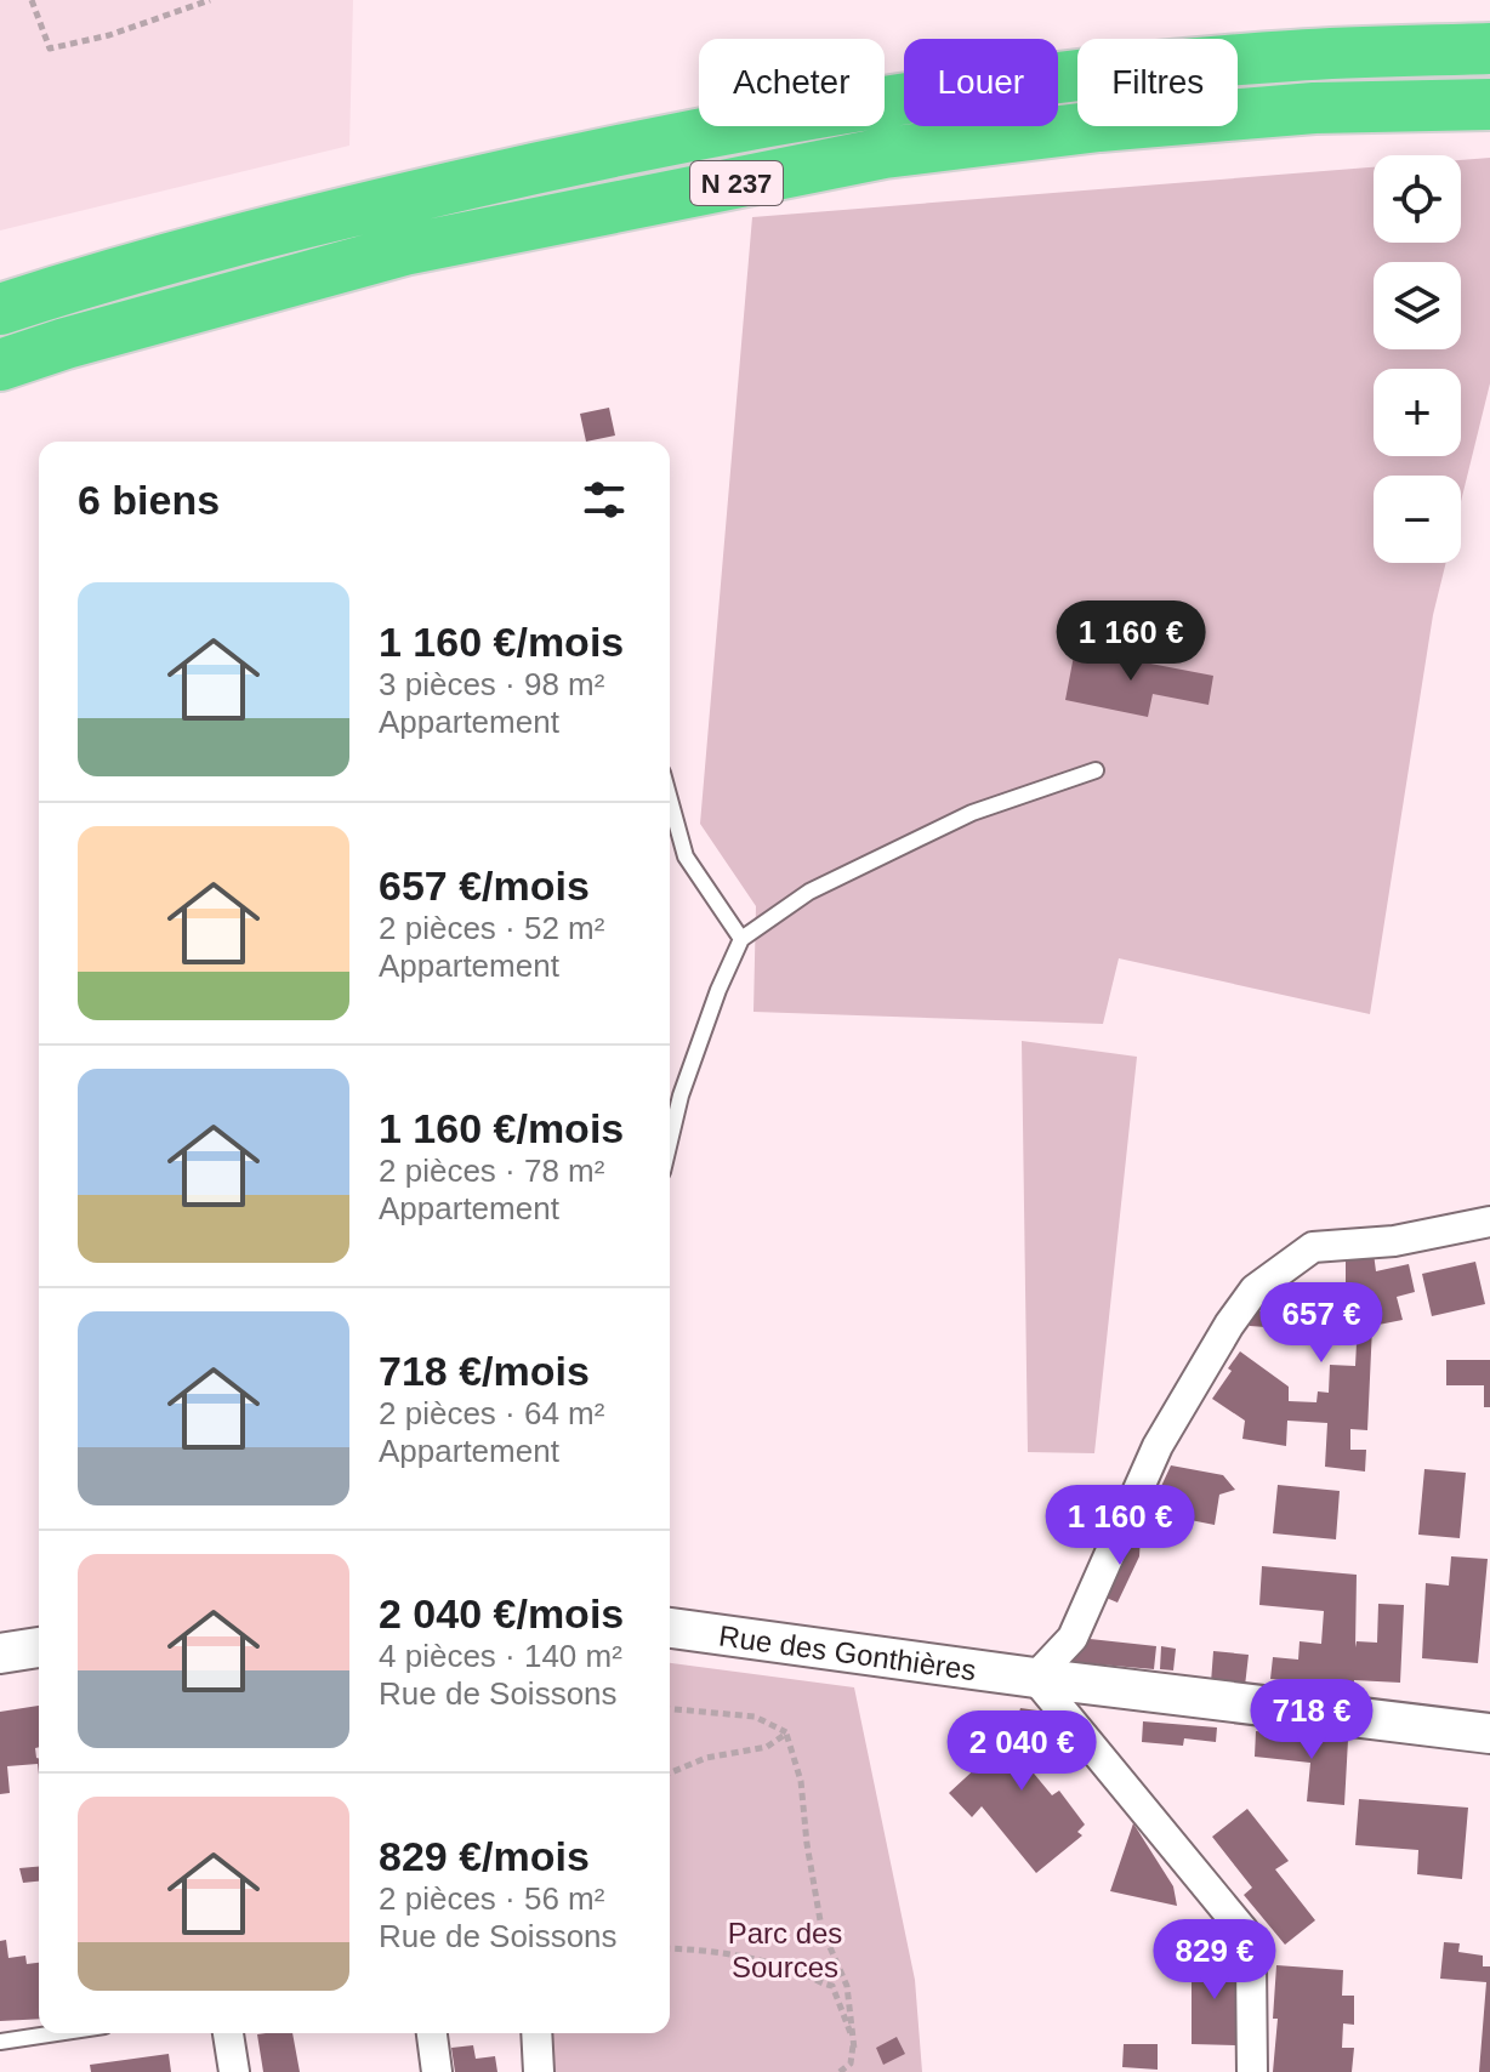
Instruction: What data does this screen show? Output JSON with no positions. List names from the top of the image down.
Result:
{
  "streets": {
    "highway": ["N 237"],
    "street": ["Rue des Gonthières"]
  },
  "parks": ["Parc des Sources"],
  "page": {
    "chip": ["Acheter", "Louer", "Filtres"],
    "map_buttons": ["+", "−"],
    "heading": "6 biens",
    "list": [
      {
        "name": "1 160 €/mois",
        "note": "3 pièces · 98 m² · Appartement"
      },
      {
        "name": "657 €/mois",
        "note": "2 pièces · 52 m² · Appartement"
      },
      {
        "name": "1 160 €/mois",
        "note": "2 pièces · 78 m² · Appartement"
      },
      {
        "name": "718 €/mois",
        "note": "2 pièces · 64 m² · Appartement"
      },
      {
        "name": "2 040 €/mois",
        "note": "4 pièces · 140 m² · Rue de Soissons"
      },
      {
        "name": "829 €/mois",
        "note": "2 pièces · 56 m² · Rue de Soissons"
      }
    ],
    "price": [
      "1 160 €",
      "657 €",
      "1 160 €",
      "718 €",
      "2 040 €",
      "829 €"
    ]
  }
}
